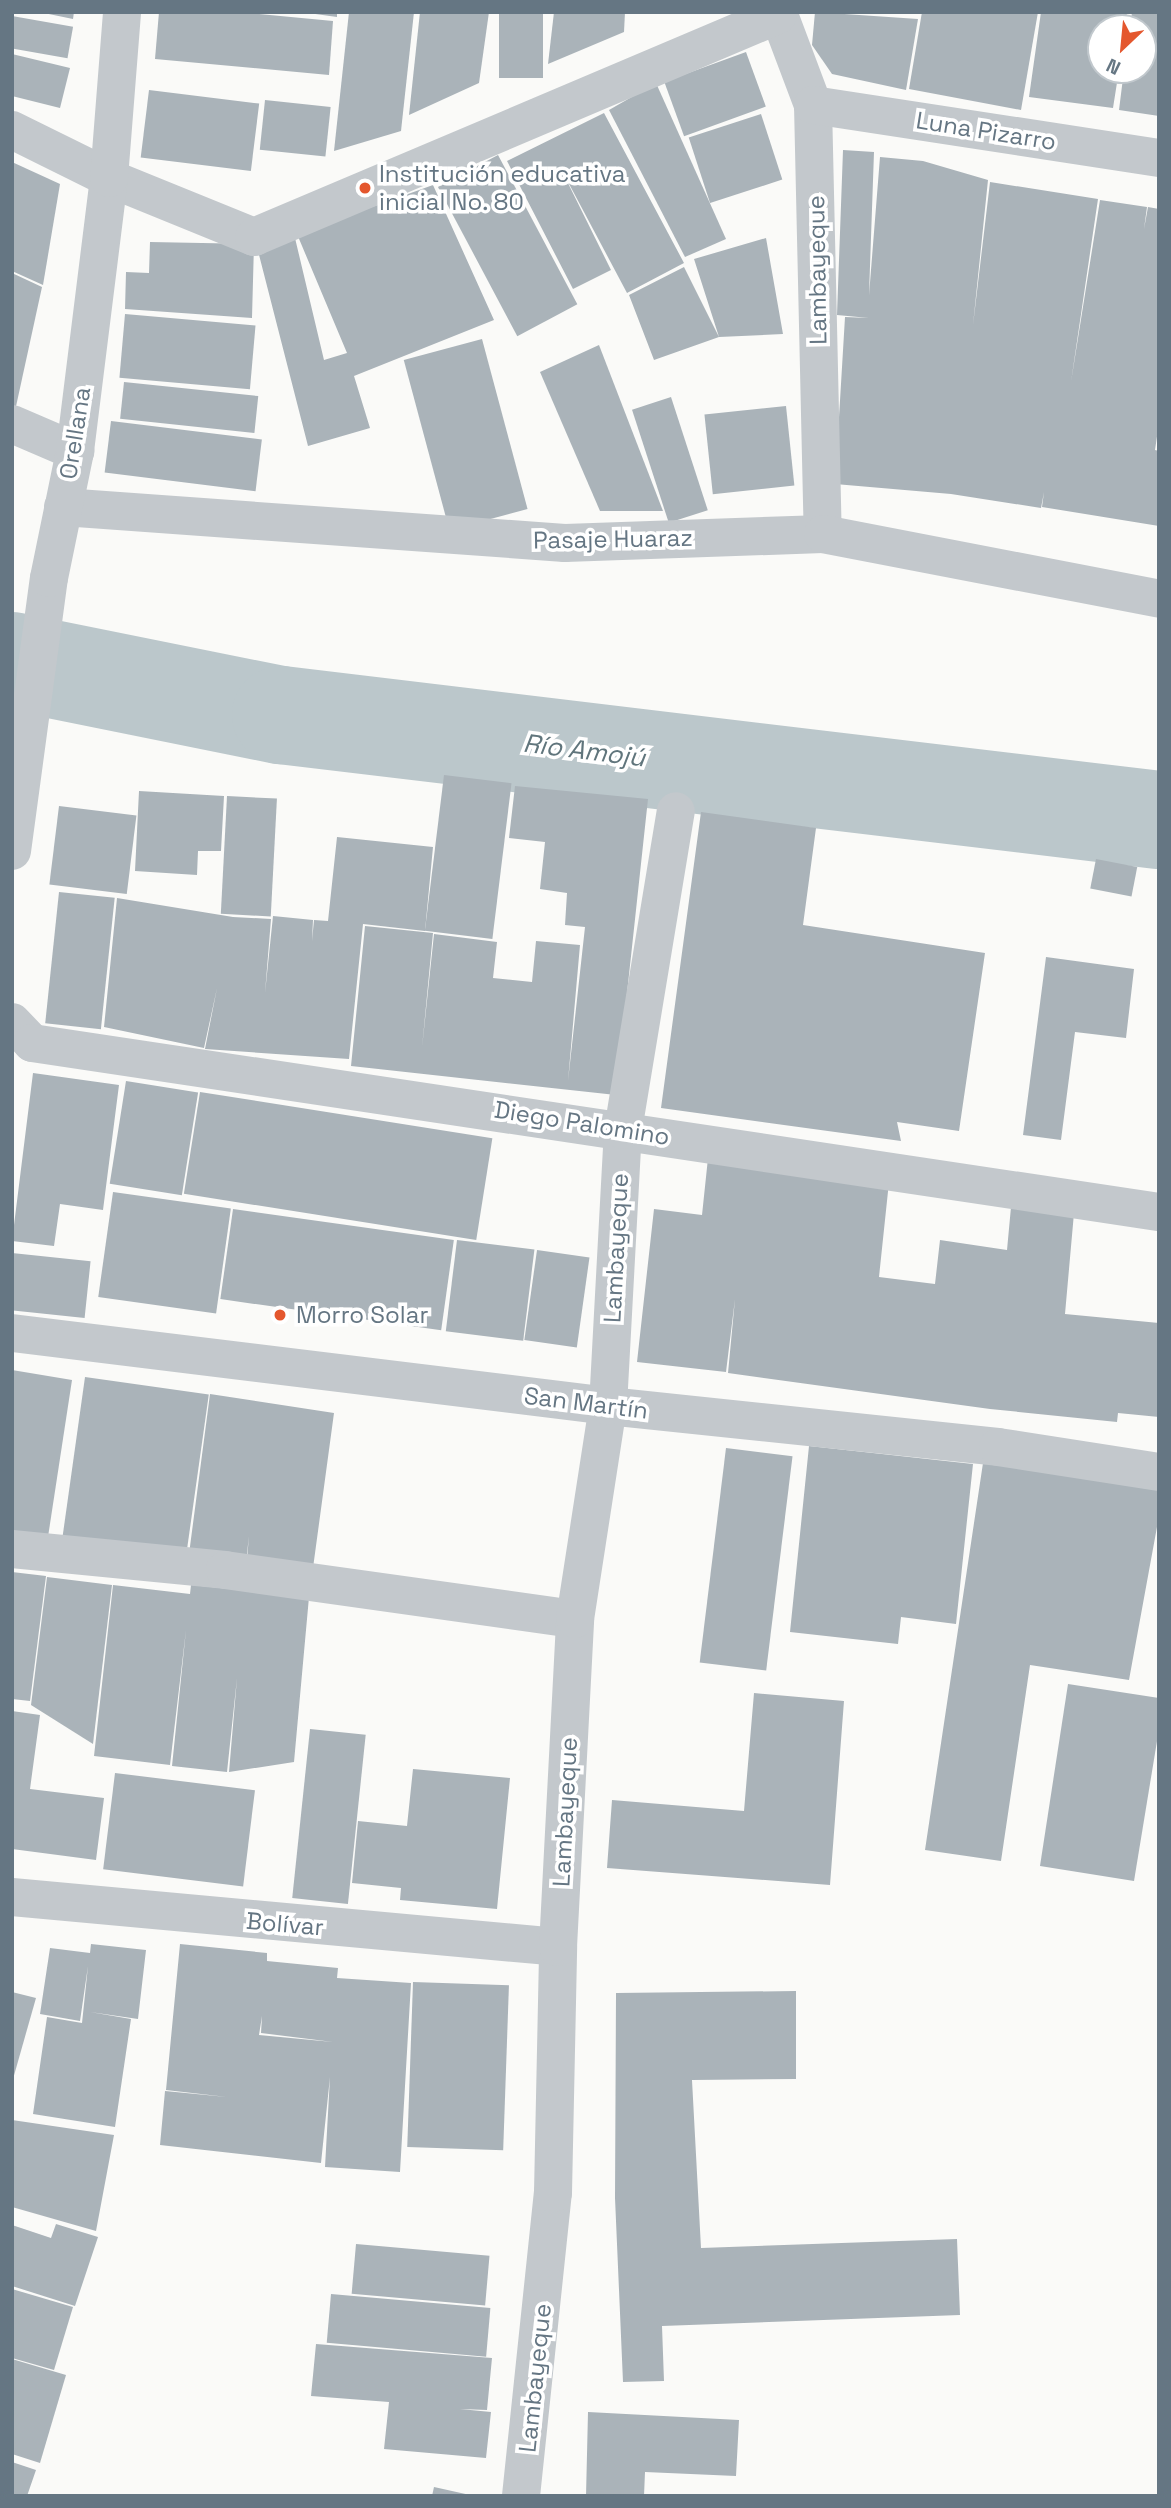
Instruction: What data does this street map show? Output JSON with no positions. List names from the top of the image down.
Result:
{
  "streets": {
    "street": [
      "Luna Pizarro",
      "Lambayeque",
      "Orellana",
      "Pasaje Huaraz",
      "Diego Palomino",
      "San Martín",
      "Bolívar"
    ]
  },
  "crossings": [
    ["Luna Pizarro", "Lambayeque"],
    ["Lambayeque", "Pasaje Huaraz"],
    ["Lambayeque", "Diego Palomino"],
    ["Lambayeque", "San Martín"],
    ["Lambayeque", "Bolívar"],
    ["Orellana", "Pasaje Huaraz"]
  ],
  "water": ["Río Amojú"],
  "places": ["Institución educativa inicial No. 80", "Morro Solar"],
  "north": "bottom left"
}
